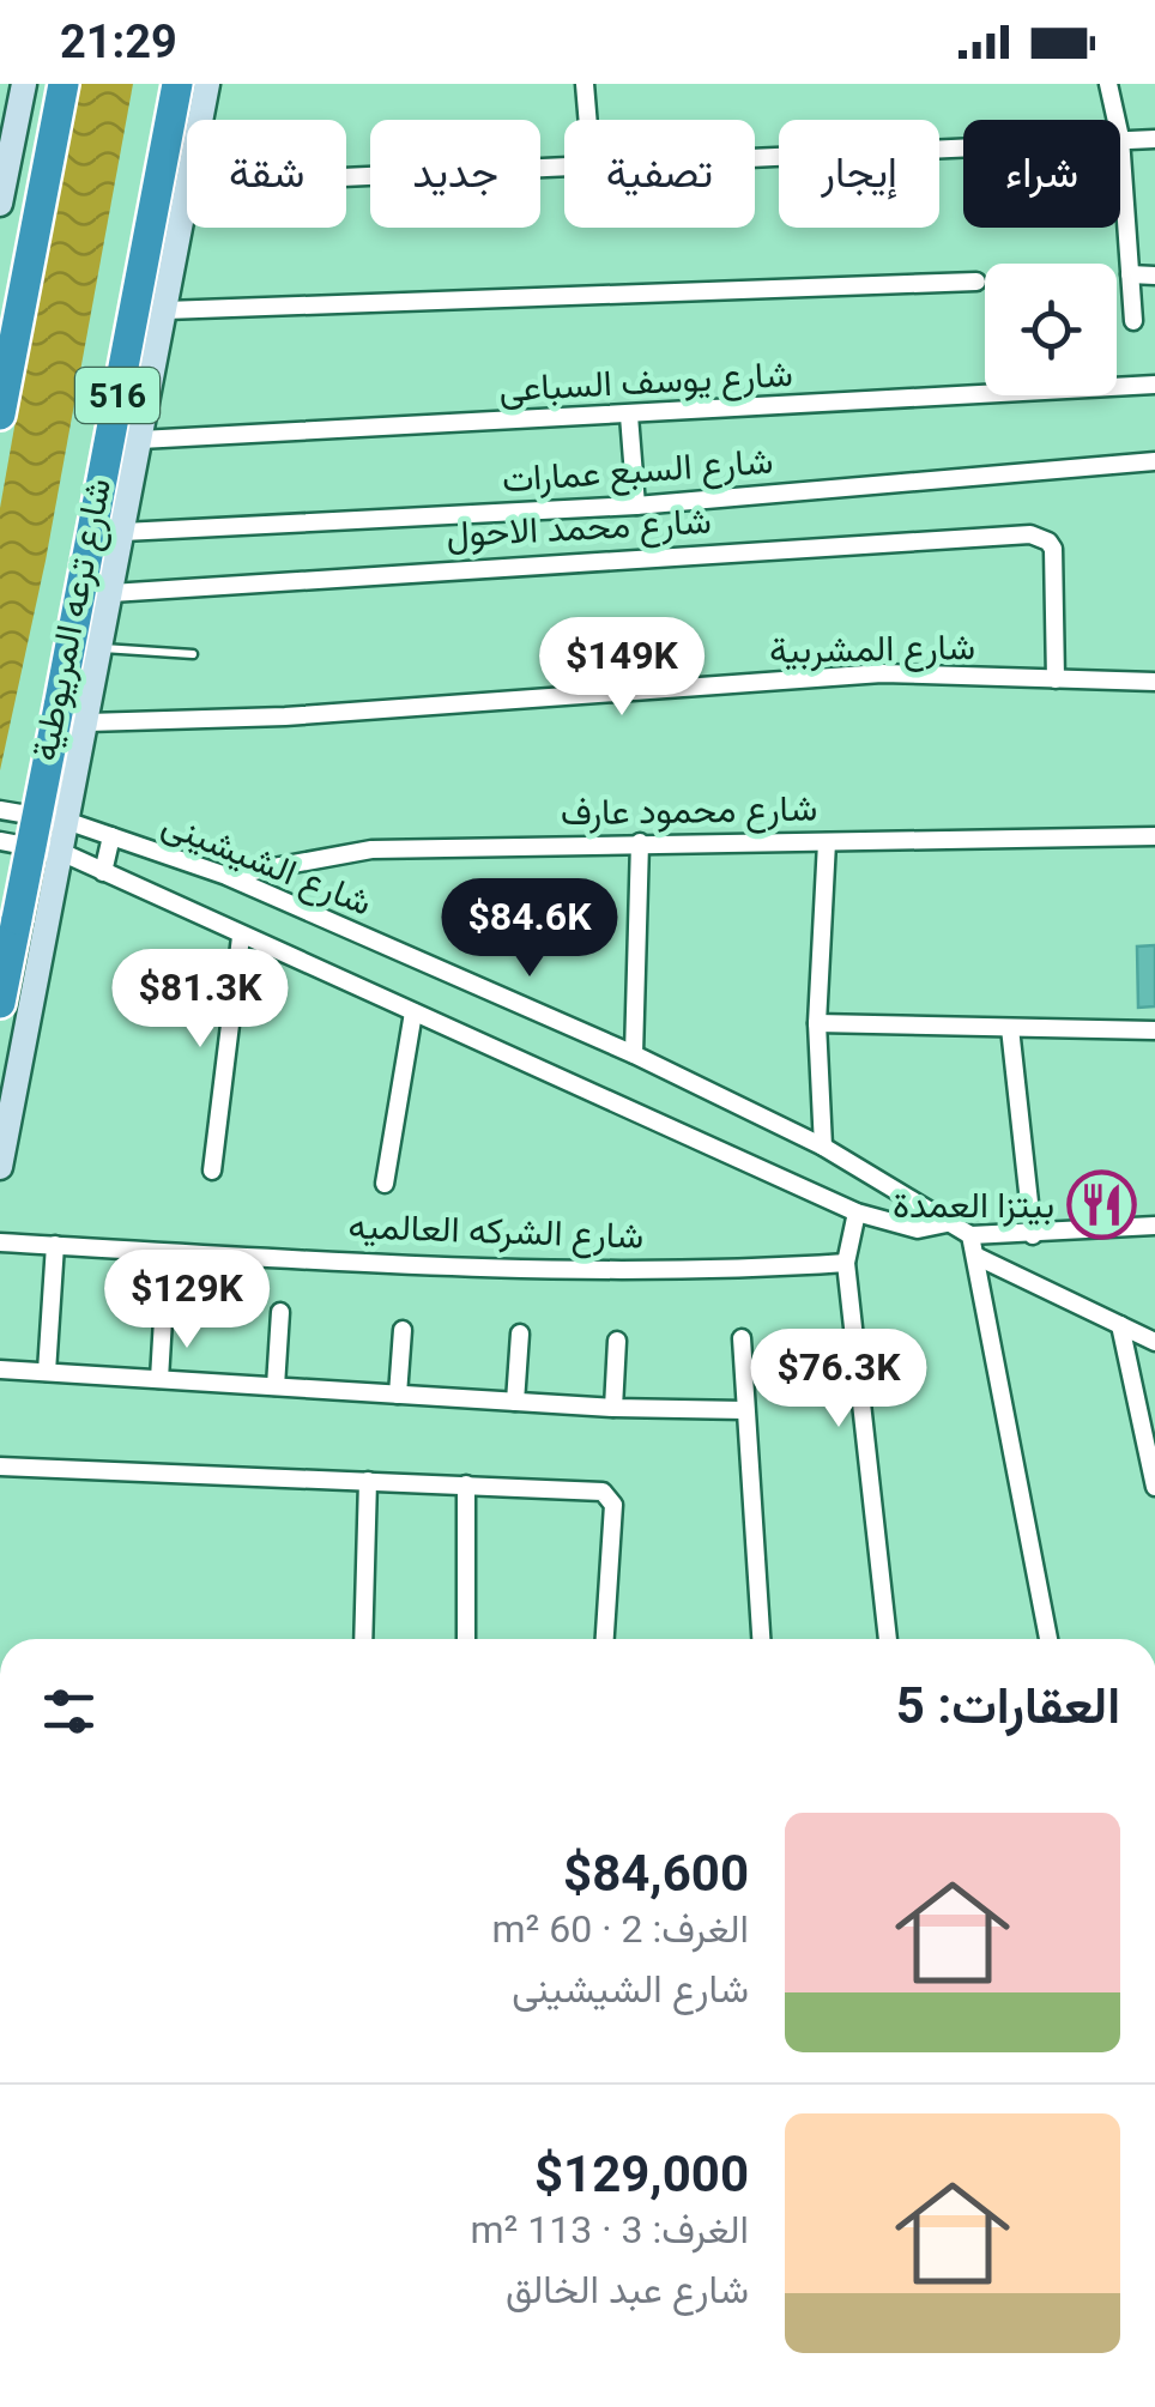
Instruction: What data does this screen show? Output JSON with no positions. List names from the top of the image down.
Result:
{
  "streets": {
    "highway": ["516"],
    "main road": ["شارع ترعه المريوطية"],
    "street": [
      "شارع يوسف السباعى",
      "شارع السبع عمارات",
      "شارع محمد الاحول",
      "شارع المشربية",
      "شارع محمود عارف",
      "شارع الشيشينى",
      "شارع الشركه العالميه"
    ]
  },
  "crossings": [
    ["شارع يوسف السباعى", "شارع ترعه المريوطية"],
    ["شارع السبع عمارات", "شارع ترعه المريوطية"],
    ["شارع محمد الاحول", "شارع ترعه المريوطية"],
    ["شارع محمد الاحول", "شارع المشربية"],
    ["شارع ترعه المريوطية", "شارع المشربية"],
    ["شارع ترعه المريوطية", "شارع الشيشينى"],
    ["شارع محمود عارف", "شارع الشيشينى"]
  ],
  "places": {
    "restaurant": ["بيتزا العمدة"]
  },
  "page": {
    "status": "21:29",
    "chip": [
      "شراء",
      "إيجار",
      "تصفية",
      "جديد",
      "شقة"
    ],
    "price": [
      "$149K",
      "$84.6K",
      "$81.3K",
      "$129K",
      "$76.3K"
    ],
    "heading": "العقارات: 5",
    "list": [
      {
        "name": "$84,600",
        "note": "الغرف: 2 · 60 m² · شارع الشيشينى"
      },
      {
        "name": "$129,000",
        "note": "الغرف: 3 · 113 m² · شارع عبد الخالق"
      }
    ]
  }
}
